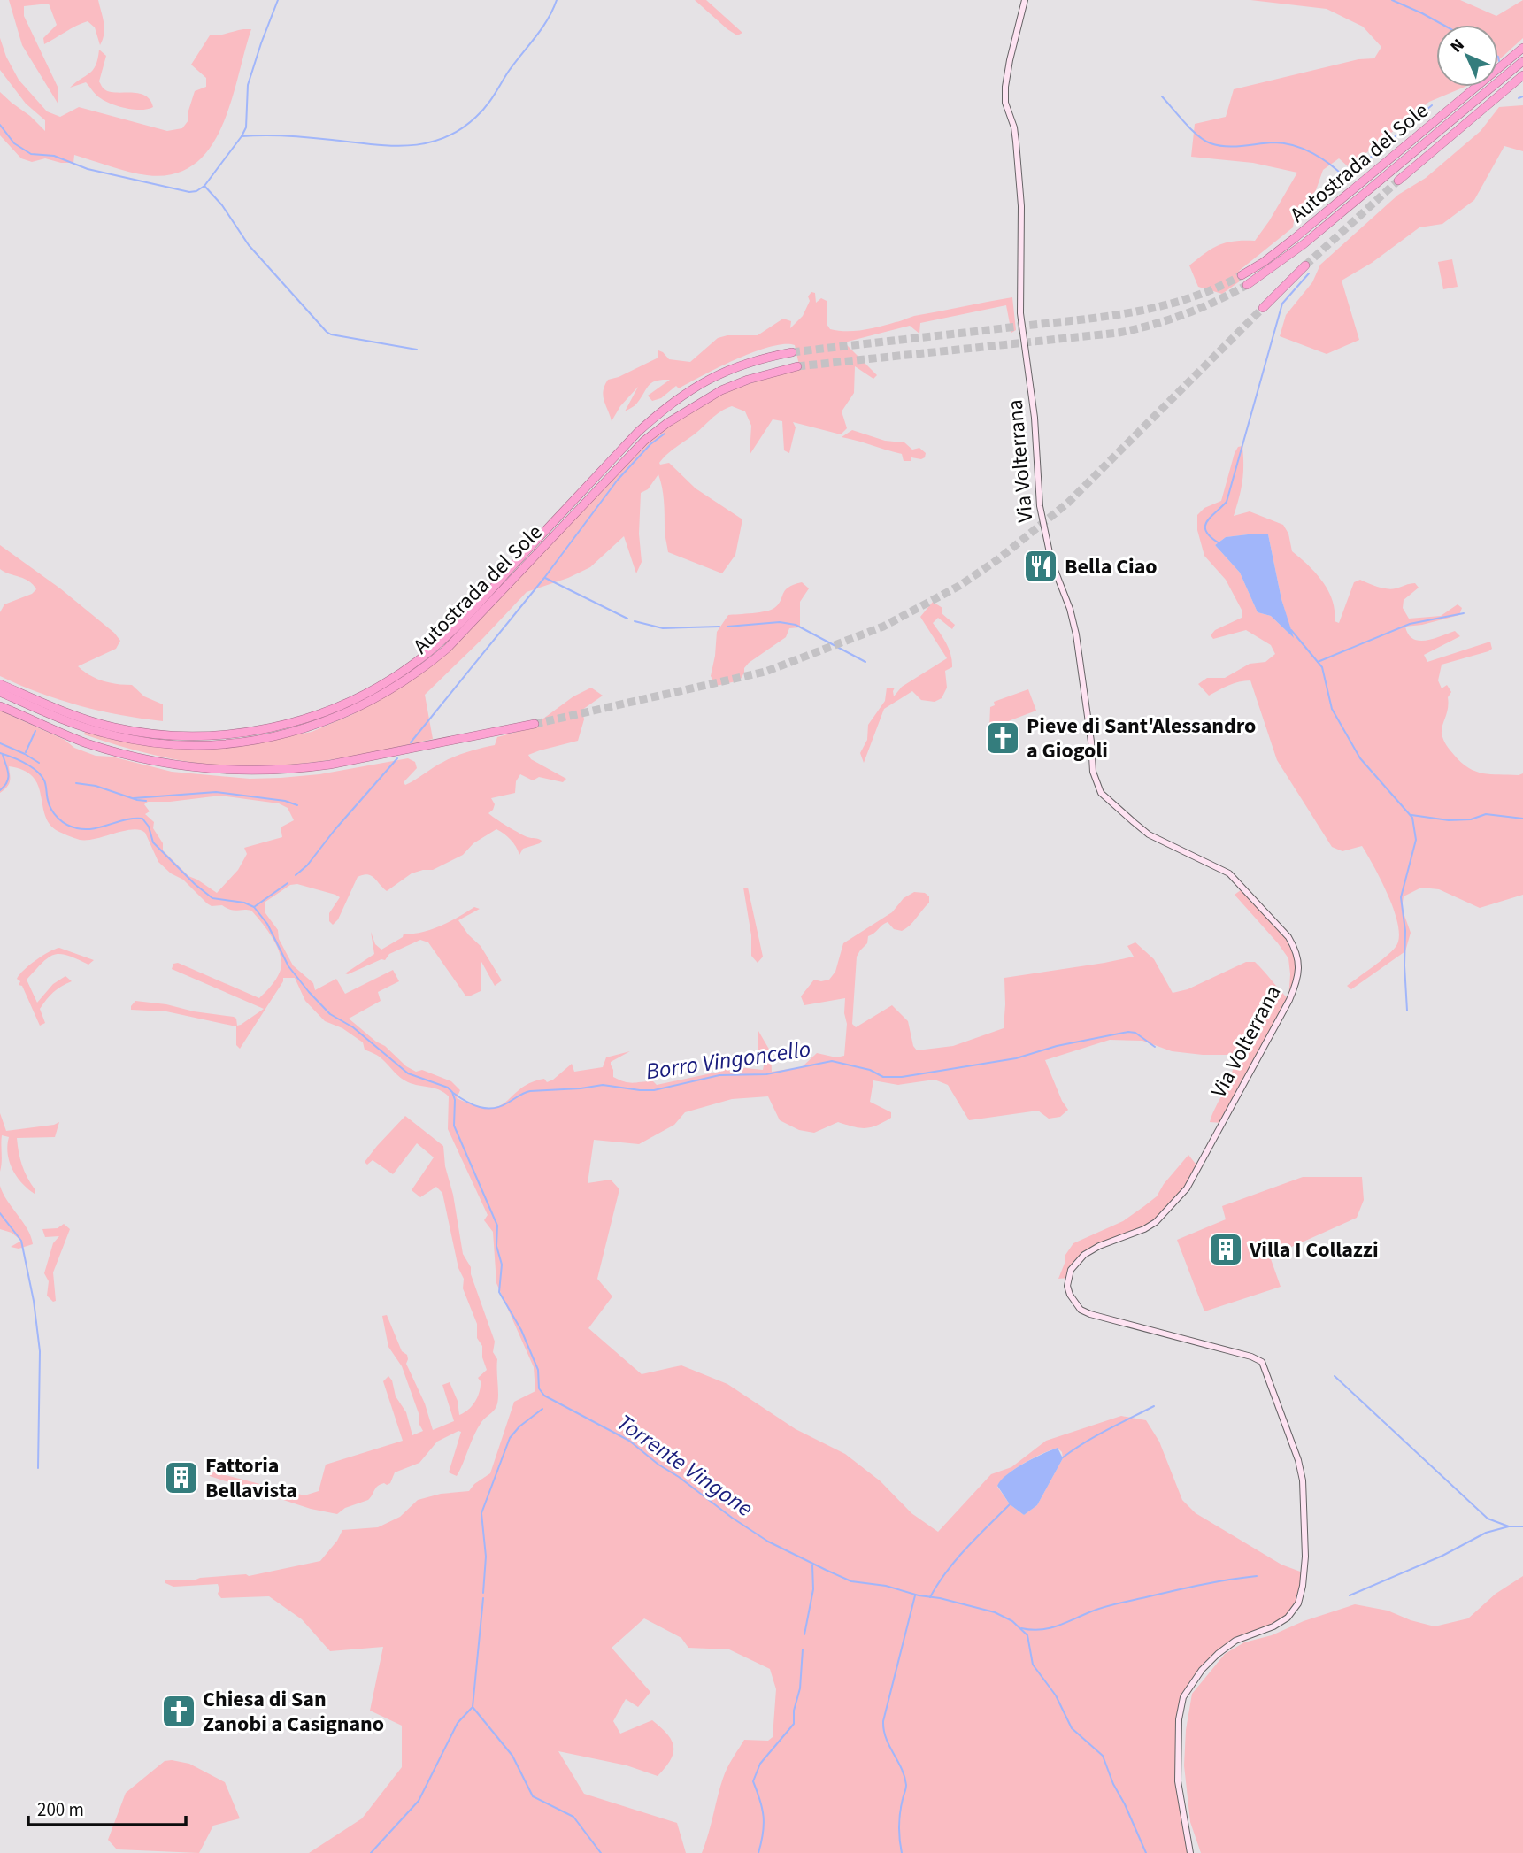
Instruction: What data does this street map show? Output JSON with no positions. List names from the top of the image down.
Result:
{
  "streets": {
    "highway": ["Autostrada del Sole"],
    "main road": ["Via Volterrana"]
  },
  "water": ["Borro Vingoncello", "Torrente Vingone"],
  "places": {
    "restaurant": ["Bella Ciao"],
    "church": ["Pieve di Sant'Alessandro a Giogoli", "Chiesa di San Zanobi a Casignano"],
    "building": ["Villa I Collazzi", "Fattoria Bellavista"]
  },
  "scale_bar": "200 m",
  "north": "top left"
}
